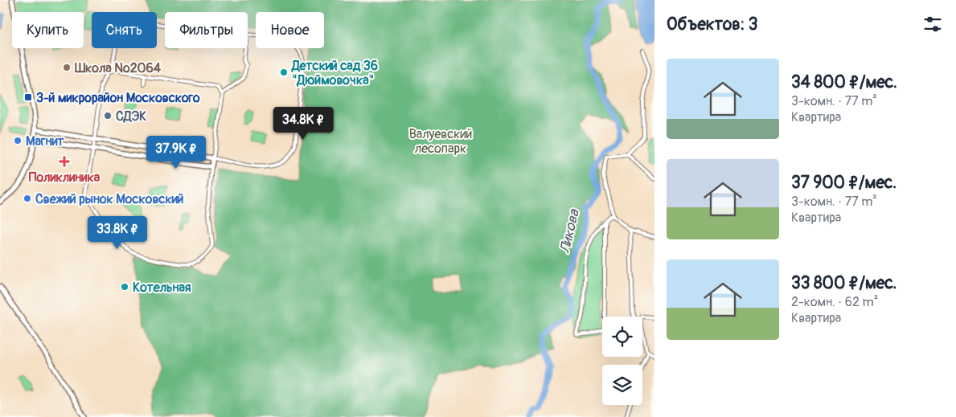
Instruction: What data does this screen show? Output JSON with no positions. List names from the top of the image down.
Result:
{
  "water": ["Ликова"],
  "parks": ["Валуевский лесопарк"],
  "places": {
    "other": [
      "Школа №2064",
      "Детский сад 36 \"Дюймовочка\"",
      "СДЭК",
      "Магнит",
      "Свежий рынок Московский",
      "Котельная"
    ],
    "transit": ["3-й микрорайон Московского"],
    "health": ["Поликлиника"]
  },
  "page": {
    "heading": "Объектов: 3",
    "chip": [
      "Купить",
      "Снять",
      "Фильтры",
      "Новое"
    ],
    "list": [
      {
        "name": "34 800 ₽/мес.",
        "note": "3-комн. · 77 m² · Квартира"
      },
      {
        "name": "37 900 ₽/мес.",
        "note": "3-комн. · 77 m² · Квартира"
      },
      {
        "name": "33 800 ₽/мес.",
        "note": "2-комн. · 62 m² · Квартира"
      }
    ],
    "price": ["34.8K ₽", "37.9K ₽", "33.8K ₽"]
  }
}
